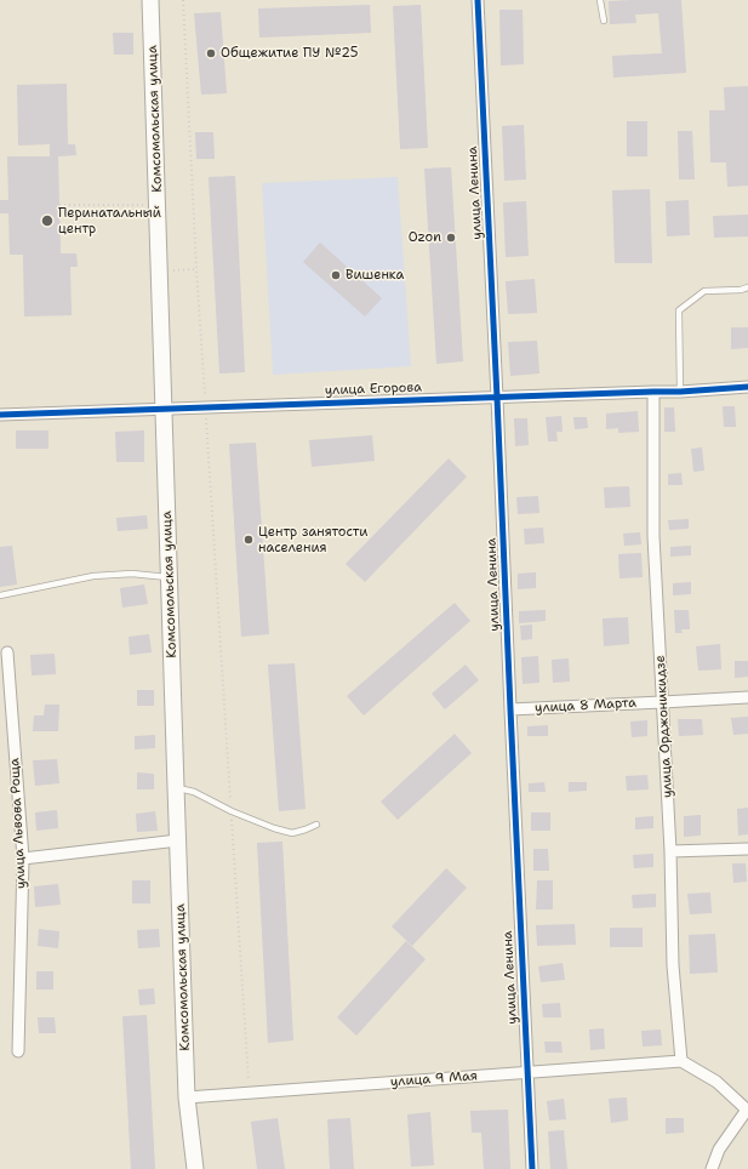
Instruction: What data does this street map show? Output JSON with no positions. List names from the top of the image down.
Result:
{
  "streets": {
    "main road": ["Комсомольская улица"],
    "street": [
      "улица Ленина",
      "улица Егорова",
      "улица 8 Марта",
      "улица Орджоникидзе",
      "улица Львова Роща",
      "улица 9 Мая"
    ]
  },
  "crossings": [
    ["Комсомольская улица", "улица Егорова"],
    ["Комсомольская улица", "улица 9 Мая"],
    ["улица Ленина", "улица Егорова"],
    ["улица Ленина", "улица 8 Марта"],
    ["улица Ленина", "улица 9 Мая"],
    ["улица Егорова", "улица Орджоникидзе"],
    ["улица 8 Марта", "улица Орджоникидзе"],
    ["улица Орджоникидзе", "улица 9 Мая"]
  ],
  "places": [
    "Общежитие ПУ №25",
    "Перинатальный центр",
    "Ozon",
    "Вишенка",
    "Центр занятости населения"
  ]
}
